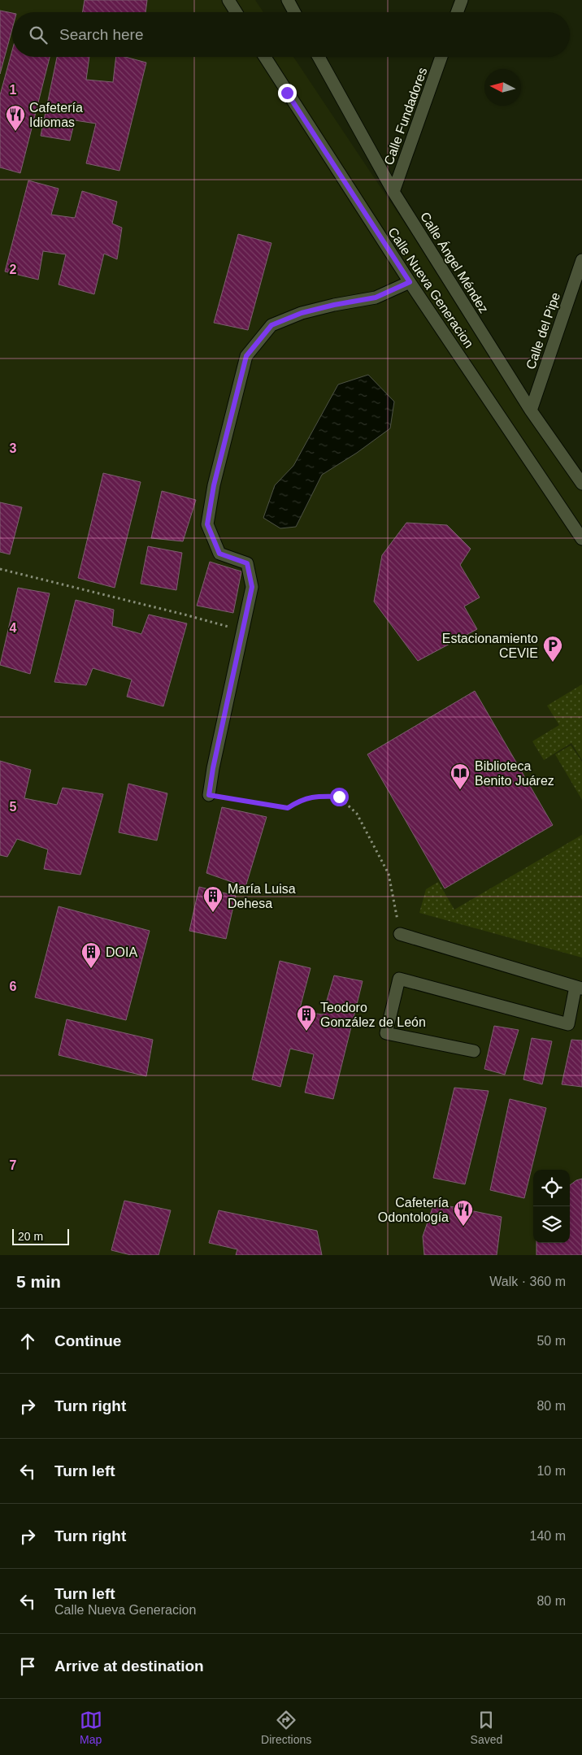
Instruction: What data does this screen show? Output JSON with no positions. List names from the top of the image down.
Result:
{
  "streets": {
    "street": [
      "Calle Fundadores",
      "Calle Ángel Méndez",
      "Calle Nueva Generacion",
      "Calle del Pipe"
    ]
  },
  "crossings": [
    ["Calle Fundadores", "Calle Ángel Méndez"],
    ["Calle Ángel Méndez", "Calle del Pipe"]
  ],
  "places": {
    "restaurant": ["Cafetería Idiomas", "Cafetería Odontología"],
    "parking": ["Estacionamiento CEVIE"],
    "library": ["Biblioteca Benito Juárez"],
    "building": ["María Luisa Dehesa", "DOIA", "Teodoro González de León"]
  },
  "scale_bar": "20 m",
  "north": "left",
  "page": {
    "search": "Search here",
    "scale": "20 m",
    "heading": ["5 min", "Walk · 360 m"],
    "list": [
      ["Continue", "50 m"],
      ["Turn right", "80 m"],
      ["Turn left", "10 m"],
      ["Turn right", "140 m"],
      ["Turn left", "Calle Nueva Generacion", "80 m"],
      "Arrive at destination"
    ],
    "nav": ["Map", "Directions", "Saved"]
  },
  "grid": {
    "rows": [
      "1",
      "2",
      "3",
      "4",
      "5",
      "6",
      "7"
    ]
  }
}
